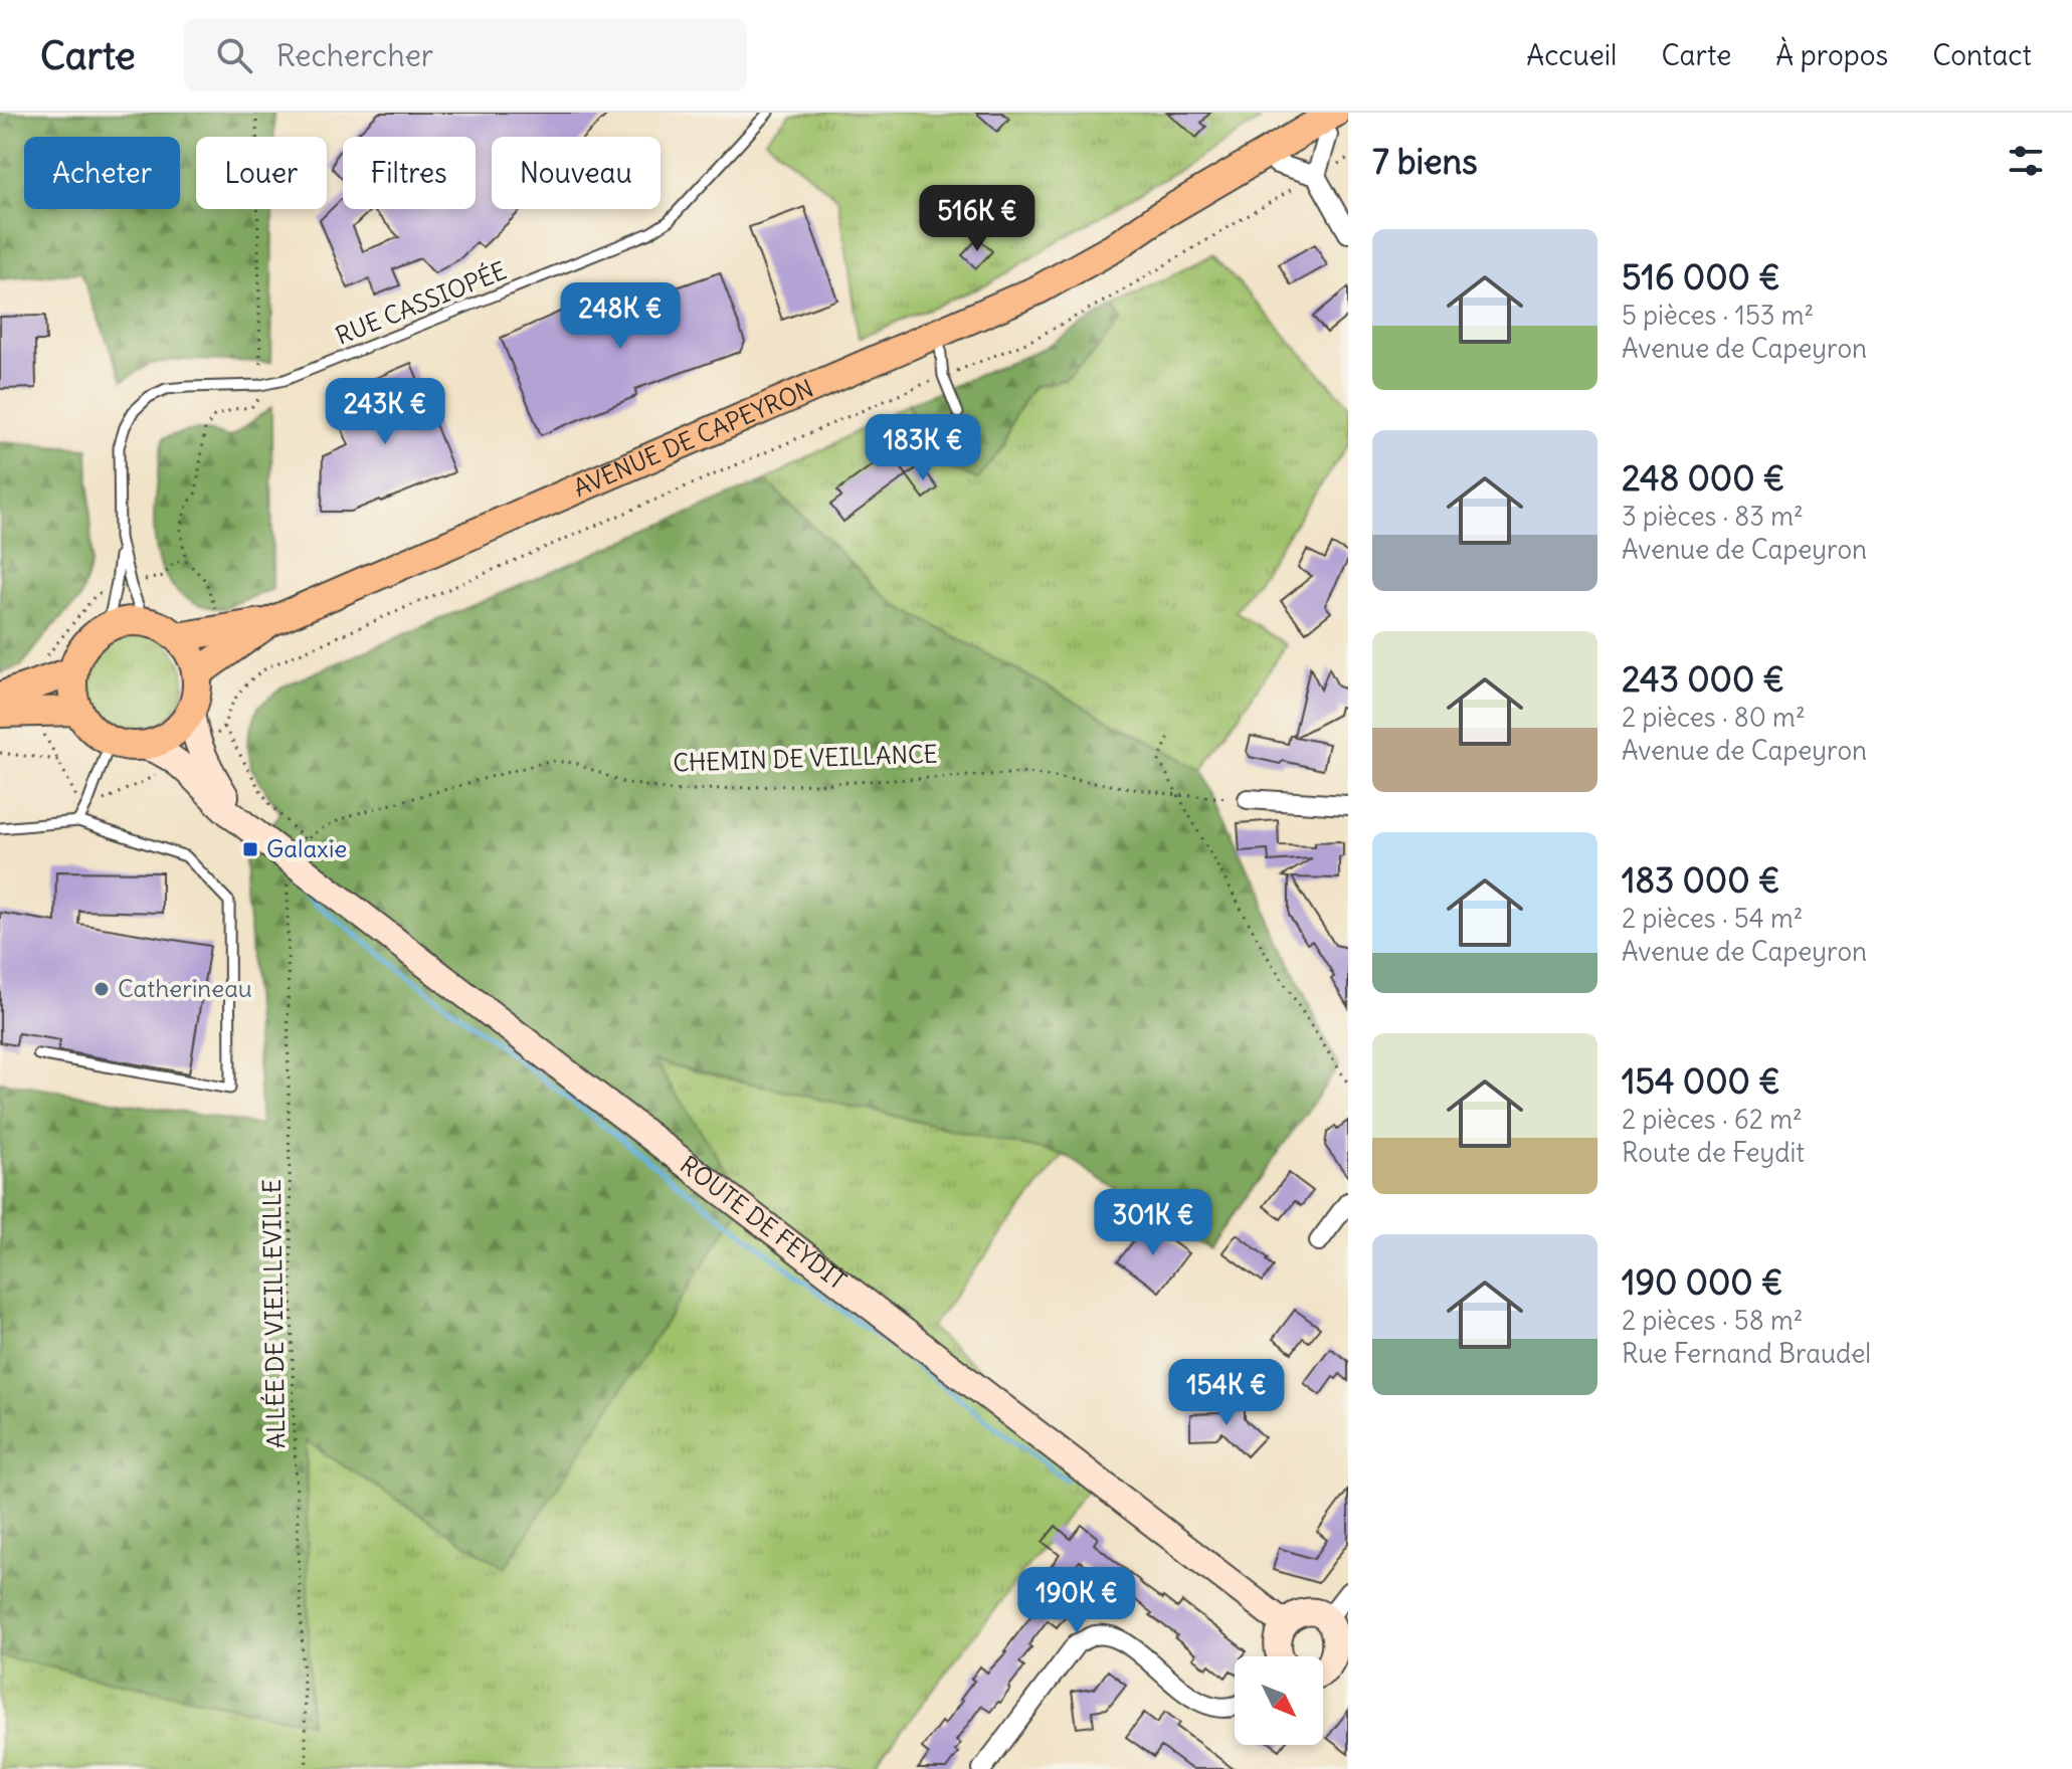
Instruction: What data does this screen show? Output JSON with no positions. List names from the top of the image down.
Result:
{
  "streets": {
    "main road": ["AVENUE DE CAPEYRON"],
    "street": ["ROUTE DE FEYDIT"],
    "lane": ["RUE CASSIOPÉE"],
    "path": ["CHEMIN DE VEILLANCE", "ALLÉE DE VIEILLEVILLE"]
  },
  "crossings": [
    ["AVENUE DE CAPEYRON", "ROUTE DE FEYDIT"],
    ["CHEMIN DE VEILLANCE", "ROUTE DE FEYDIT"],
    ["CHEMIN DE VEILLANCE", "ALLÉE DE VIEILLEVILLE"],
    ["ROUTE DE FEYDIT", "ALLÉE DE VIEILLEVILLE"]
  ],
  "places": {
    "transit": ["Galaxie"],
    "other": ["Catherineau"]
  },
  "north": "bottom right",
  "page": {
    "header": "Carte",
    "search": "Rechercher",
    "nav": [
      "Accueil",
      "Carte",
      "À propos",
      "Contact"
    ],
    "heading": "7 biens",
    "chip": [
      "Acheter",
      "Louer",
      "Filtres",
      "Nouveau"
    ],
    "price": [
      "516K €",
      "248K €",
      "243K €",
      "183K €",
      "301K €",
      "154K €",
      "190K €"
    ],
    "list": [
      {
        "name": "516 000 €",
        "note": "5 pièces · 153 m² · Avenue de Capeyron"
      },
      {
        "name": "248 000 €",
        "note": "3 pièces · 83 m² · Avenue de Capeyron"
      },
      {
        "name": "243 000 €",
        "note": "2 pièces · 80 m² · Avenue de Capeyron"
      },
      {
        "name": "183 000 €",
        "note": "2 pièces · 54 m² · Avenue de Capeyron"
      },
      {
        "name": "154 000 €",
        "note": "2 pièces · 62 m² · Route de Feydit"
      },
      {
        "name": "190 000 €",
        "note": "2 pièces · 58 m² · Rue Fernand Braudel"
      }
    ]
  }
}
